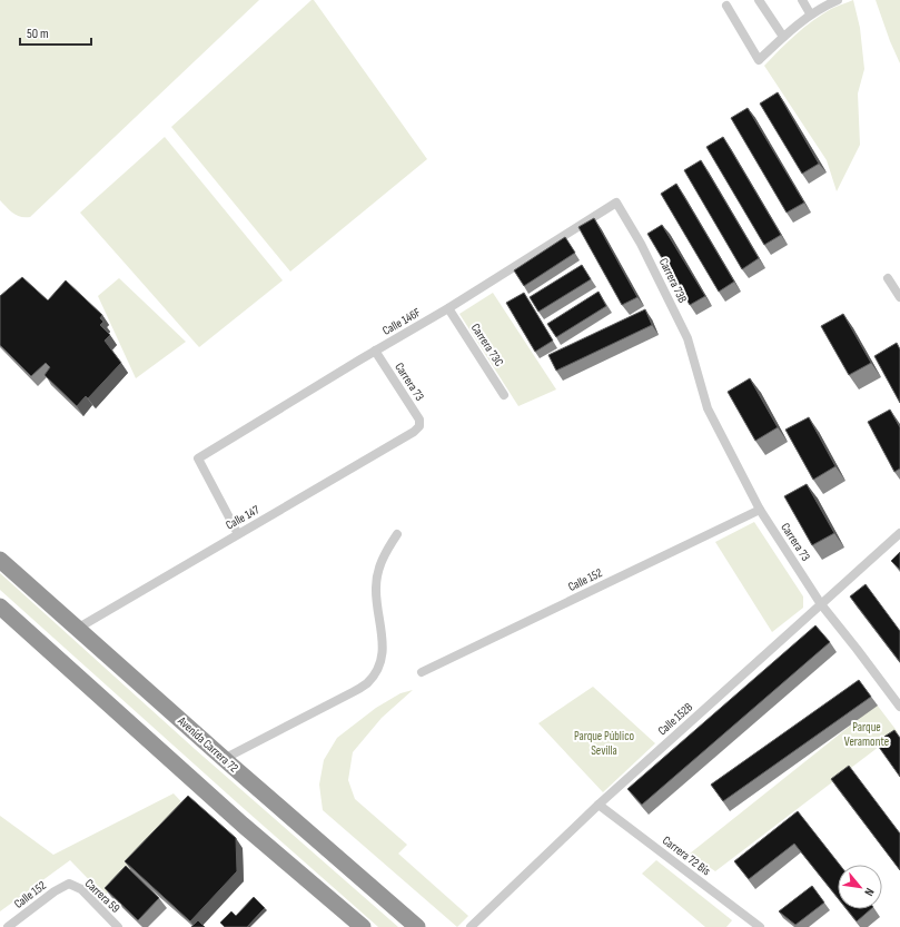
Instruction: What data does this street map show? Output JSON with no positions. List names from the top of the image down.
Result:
{
  "streets": {
    "highway": ["Avenida Carrera 72"],
    "street": [
      "Carrera 73B",
      "Calle 146F",
      "Carrera 73C",
      "Carrera 73",
      "Calle 147",
      "Calle 152",
      "Calle 152B",
      "Carrera 72 Bis",
      "Carrera 59"
    ]
  },
  "crossings": [
    ["Carrera 73B", "Calle 146F"],
    ["Carrera 73B", "Carrera 73"],
    ["Calle 146F", "Carrera 73C"],
    ["Calle 146F", "Carrera 73"],
    ["Calle 146F", "Calle 147"],
    ["Carrera 73", "Calle 147"],
    ["Carrera 73", "Calle 152"],
    ["Carrera 73", "Calle 152B"],
    ["Calle 147", "Avenida Carrera 72"],
    ["Calle 152", "Carrera 59"],
    ["Calle 152B", "Carrera 72 Bis"]
  ],
  "parks": ["Parque Veramonte", "Parque Público Sevilla"],
  "scale_bar": "50 m",
  "north": "bottom right"
}
